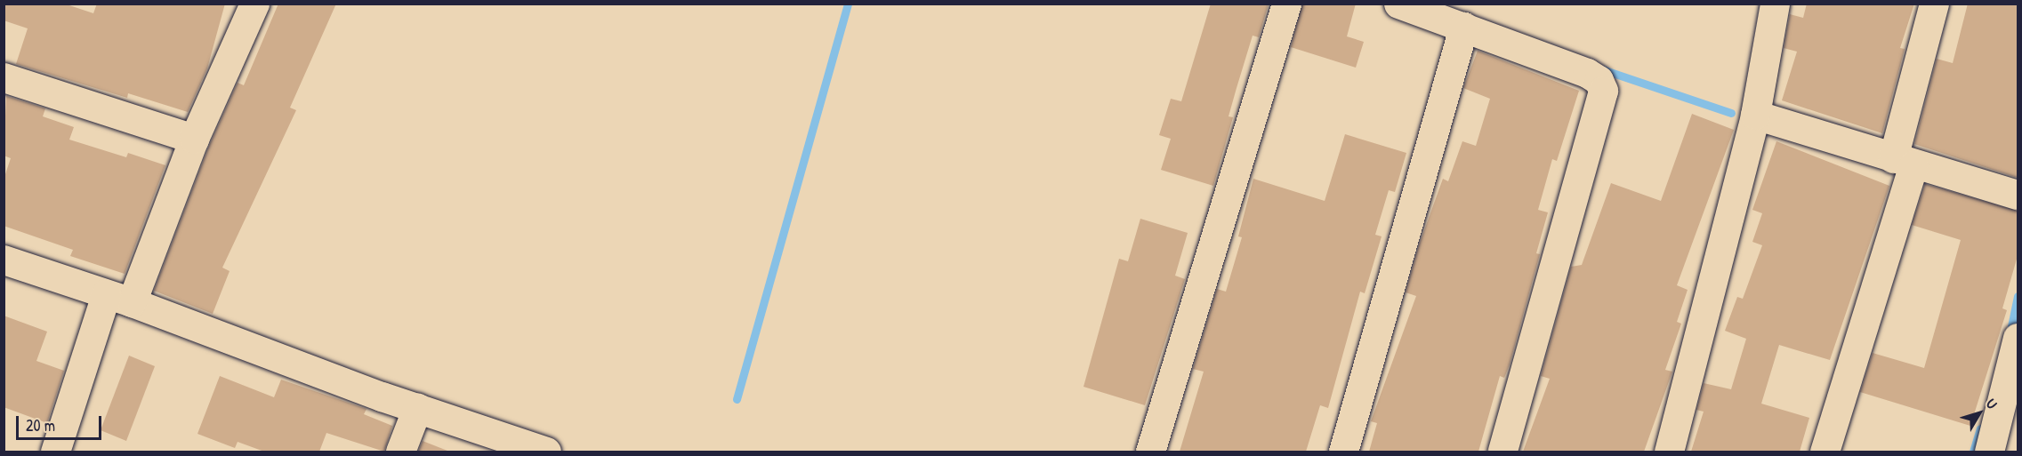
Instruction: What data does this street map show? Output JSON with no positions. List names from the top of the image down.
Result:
{
  "scale_bar": "20 m",
  "north": "top right"
}
